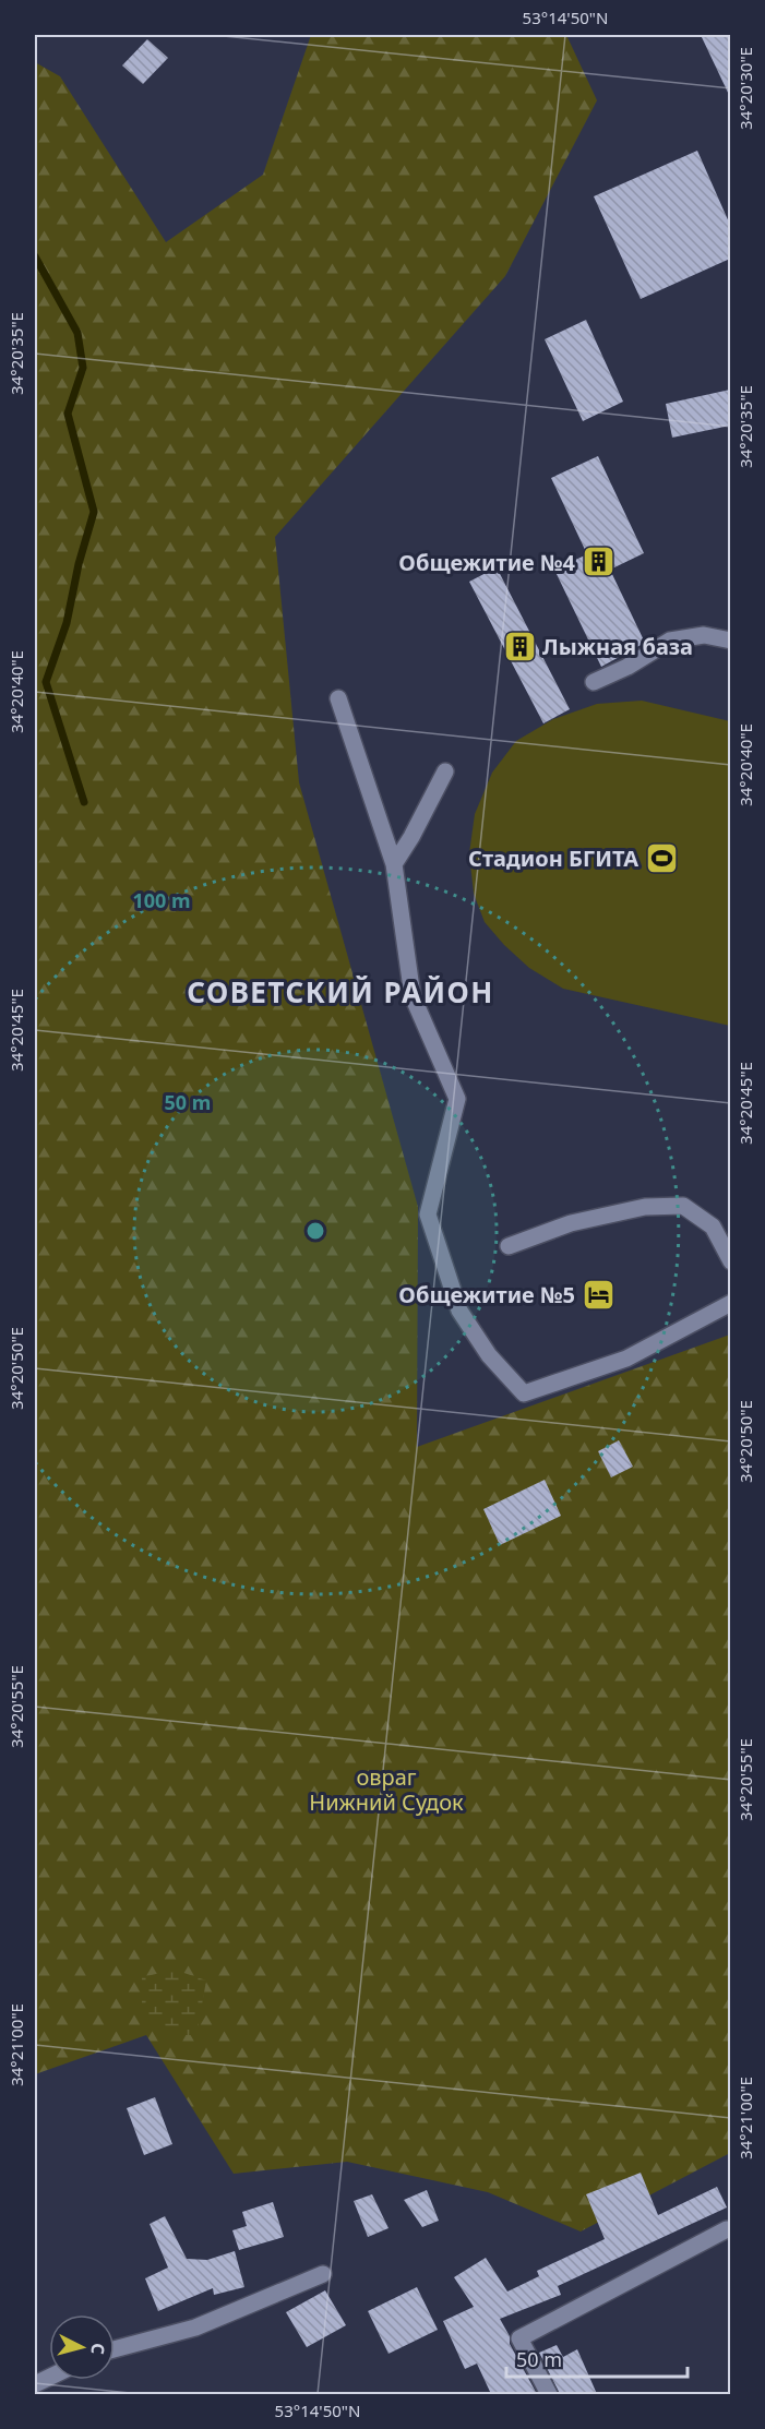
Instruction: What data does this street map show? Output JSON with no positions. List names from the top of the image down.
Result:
{
  "districts": ["СОВЕТСКИЙ РАЙОН"],
  "parks": ["овраг Нижний Судок"],
  "places": {
    "building": ["Общежитие №4", "Лыжная база"],
    "sports": ["Стадион БГИТА"],
    "hotel": ["Общежитие №5"]
  },
  "scale_bar": "50 m",
  "north": "right",
  "coordinates": [
    "53°14'50\"N",
    "34°20'30\"E",
    "34°20'35\"E",
    "34°20'40\"E",
    "34°20'45\"E",
    "34°20'50\"E",
    "34°20'55\"E",
    "34°21'00\"E"
  ],
  "rings": ["100 m", "50 m"]
}
